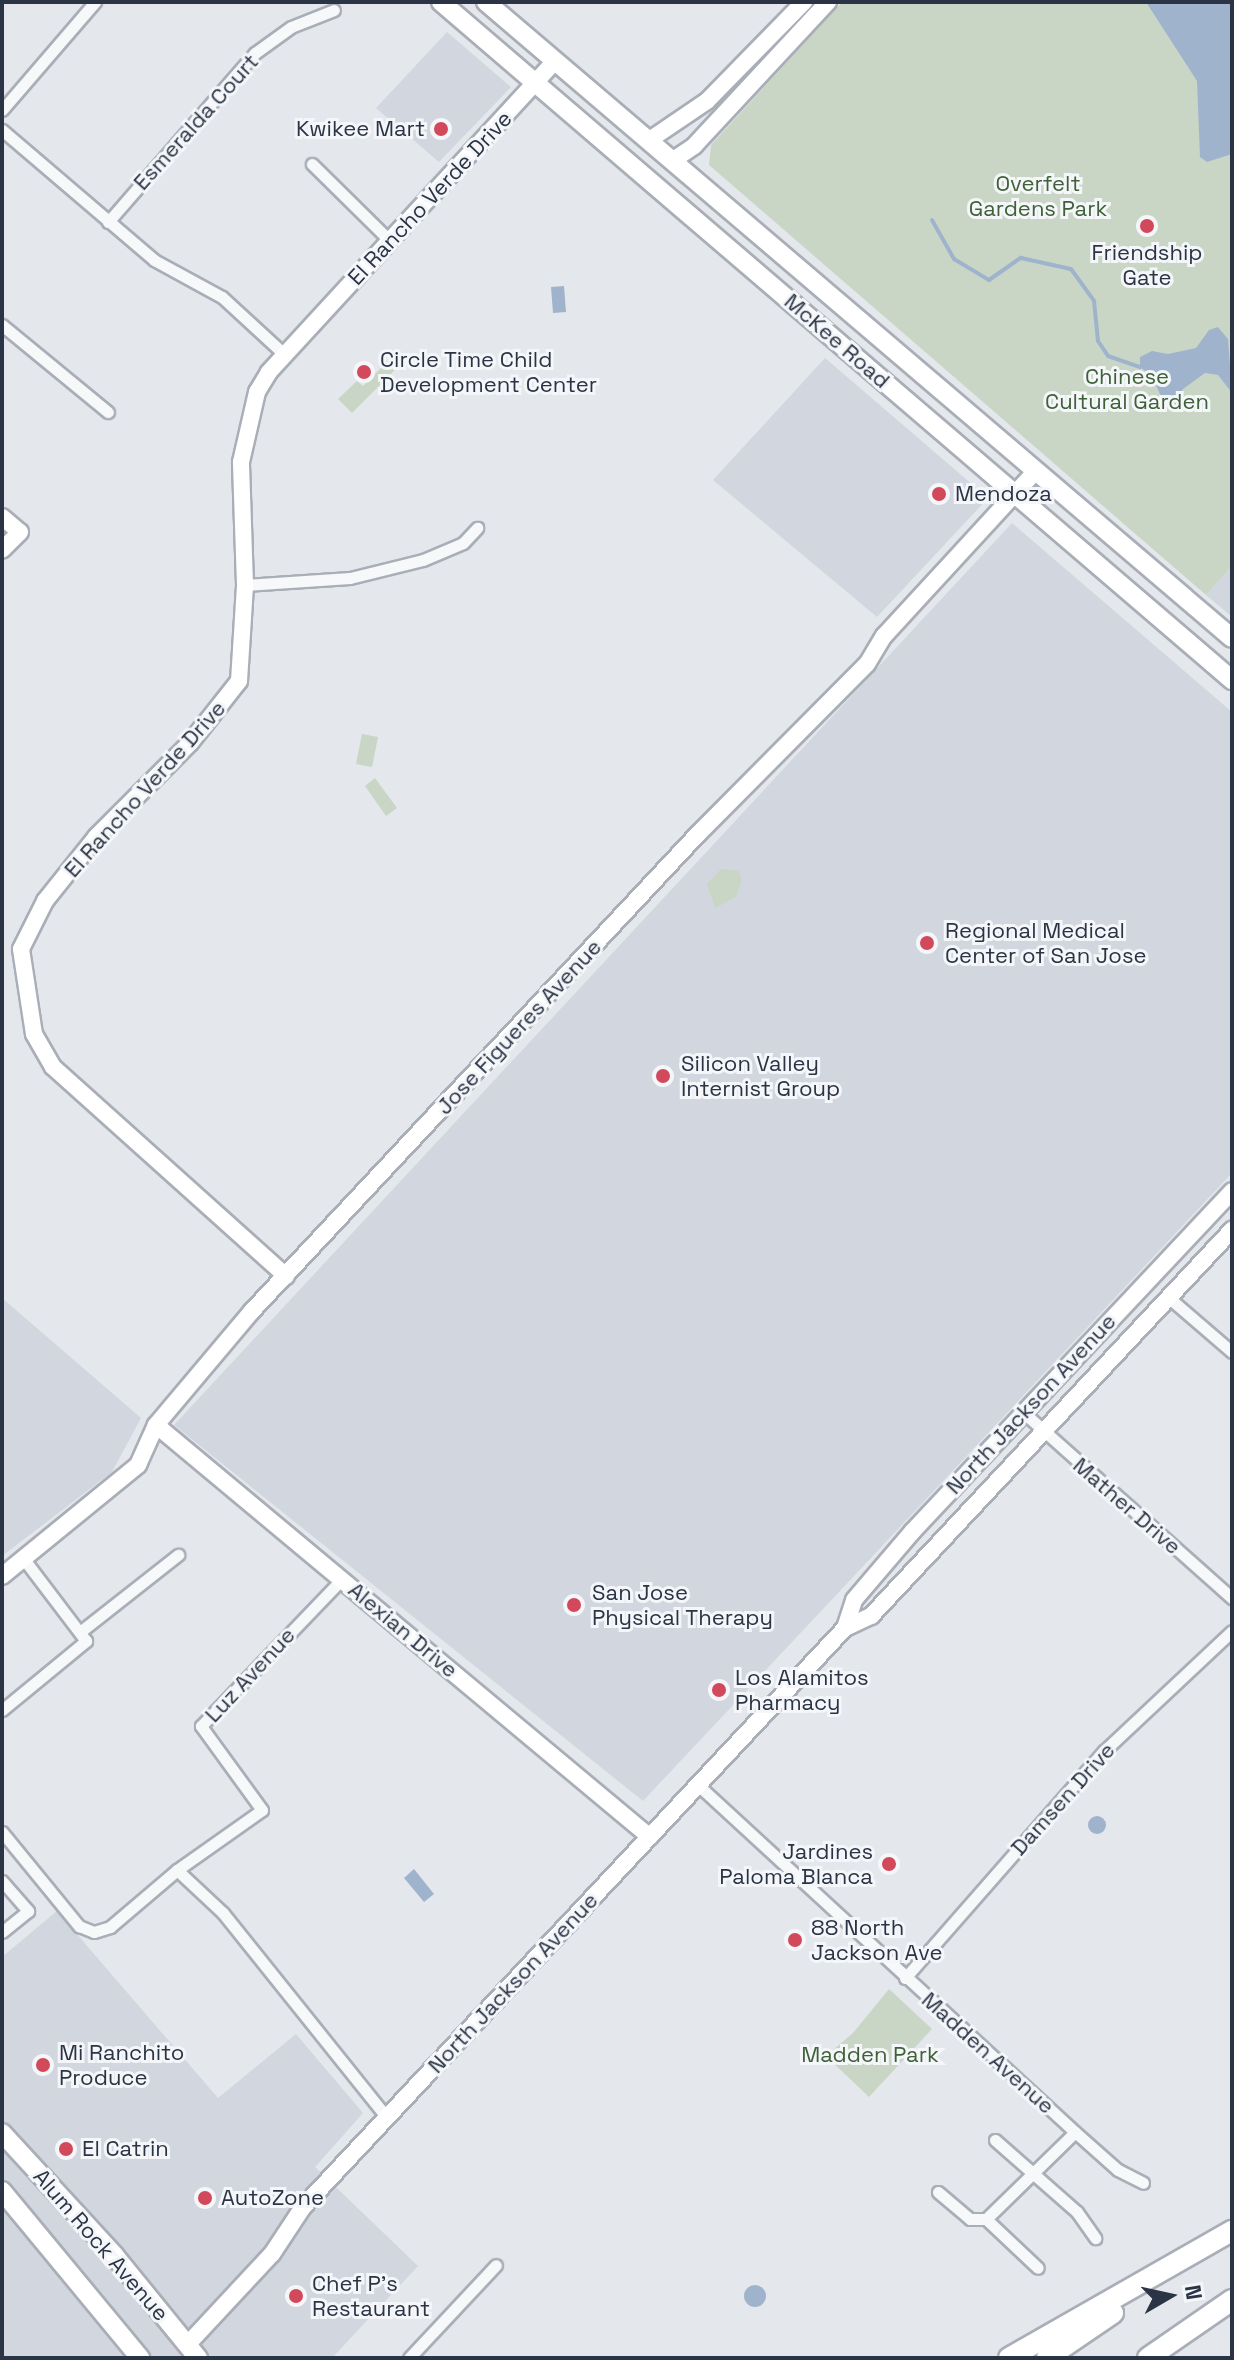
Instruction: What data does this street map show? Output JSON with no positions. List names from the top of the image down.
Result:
{
  "streets": {
    "main road": ["McKee Road", "Alum Rock Avenue"],
    "street": [
      "Esmeralda Court",
      "El Rancho Verde Drive",
      "Jose Figueres Avenue",
      "North Jackson Avenue",
      "Mather Drive",
      "Alexian Drive",
      "Luz Avenue",
      "Damsen Drive",
      "Madden Avenue"
    ]
  },
  "crossings": [
    ["El Rancho Verde Drive", "McKee Road"],
    ["El Rancho Verde Drive", "Jose Figueres Avenue"],
    ["McKee Road", "Jose Figueres Avenue"],
    ["Jose Figueres Avenue", "Alexian Drive"],
    ["North Jackson Avenue", "Mather Drive"],
    ["North Jackson Avenue", "Alexian Drive"],
    ["North Jackson Avenue", "Madden Avenue"],
    ["North Jackson Avenue", "Alum Rock Avenue"],
    ["Alexian Drive", "Luz Avenue"],
    ["Damsen Drive", "Madden Avenue"]
  ],
  "parks": ["Overfelt Gardens Park", "Chinese Cultural Garden", "Madden Park"],
  "places": [
    "Kwikee Mart",
    "Friendship Gate",
    "Circle Time Child Development Center",
    "Mendoza",
    "Regional Medical Center of San Jose",
    "Silicon Valley Internist Group",
    "San Jose Physical Therapy",
    "Los Alamitos Pharmacy",
    "Jardines Paloma Blanca",
    "88 North Jackson Ave",
    "Mi Ranchito Produce",
    "El Catrin",
    "AutoZone",
    "Chef P's Restaurant"
  ],
  "north": "right"
}
